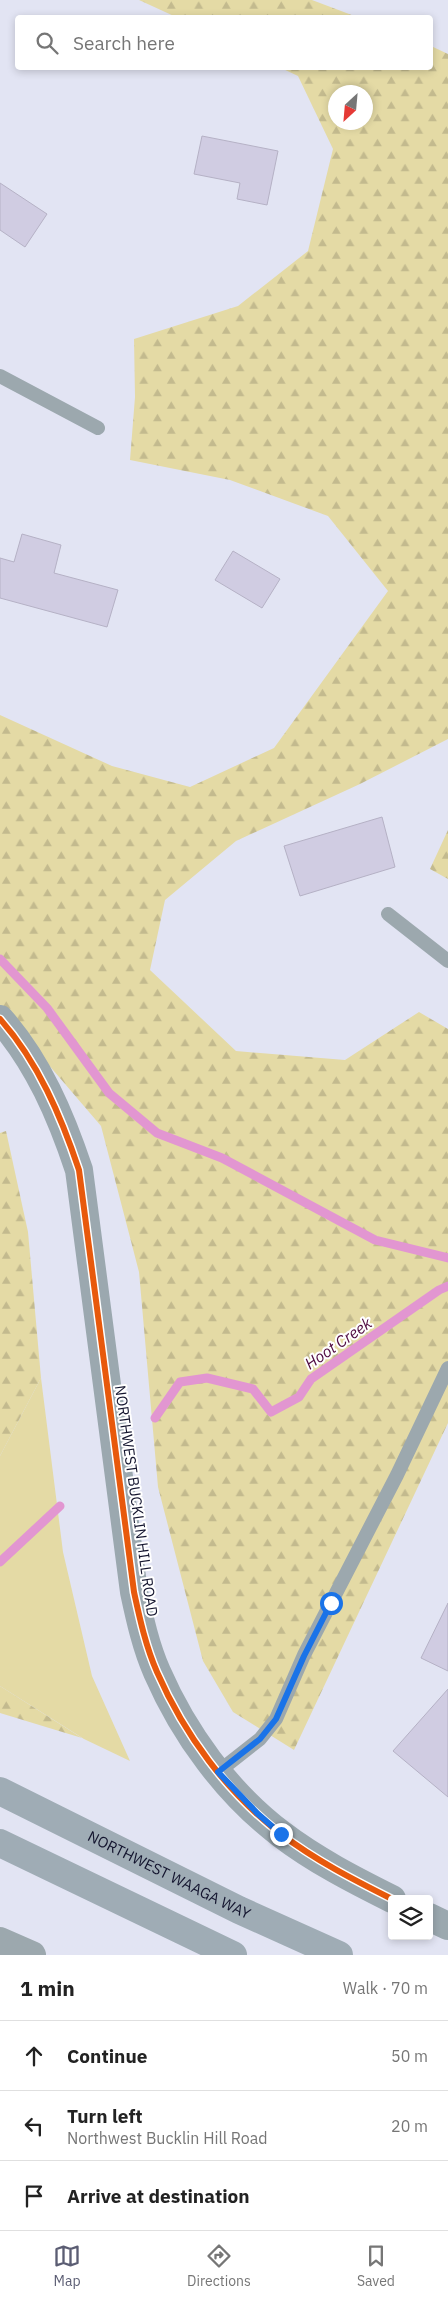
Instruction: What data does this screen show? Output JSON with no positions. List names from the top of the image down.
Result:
{
  "streets": {
    "highway": ["NORTHWEST WAAGA WAY"],
    "main road": ["NORTHWEST BUCKLIN HILL ROAD"]
  },
  "water": ["Hoot Creek"],
  "north": "bottom left",
  "page": {
    "search": "Search here",
    "heading": ["1 min", "Walk · 70 m"],
    "list": [
      ["Continue", "50 m"],
      ["Turn left", "Northwest Bucklin Hill Road", "20 m"],
      "Arrive at destination"
    ],
    "nav": ["Map", "Directions", "Saved"]
  }
}
